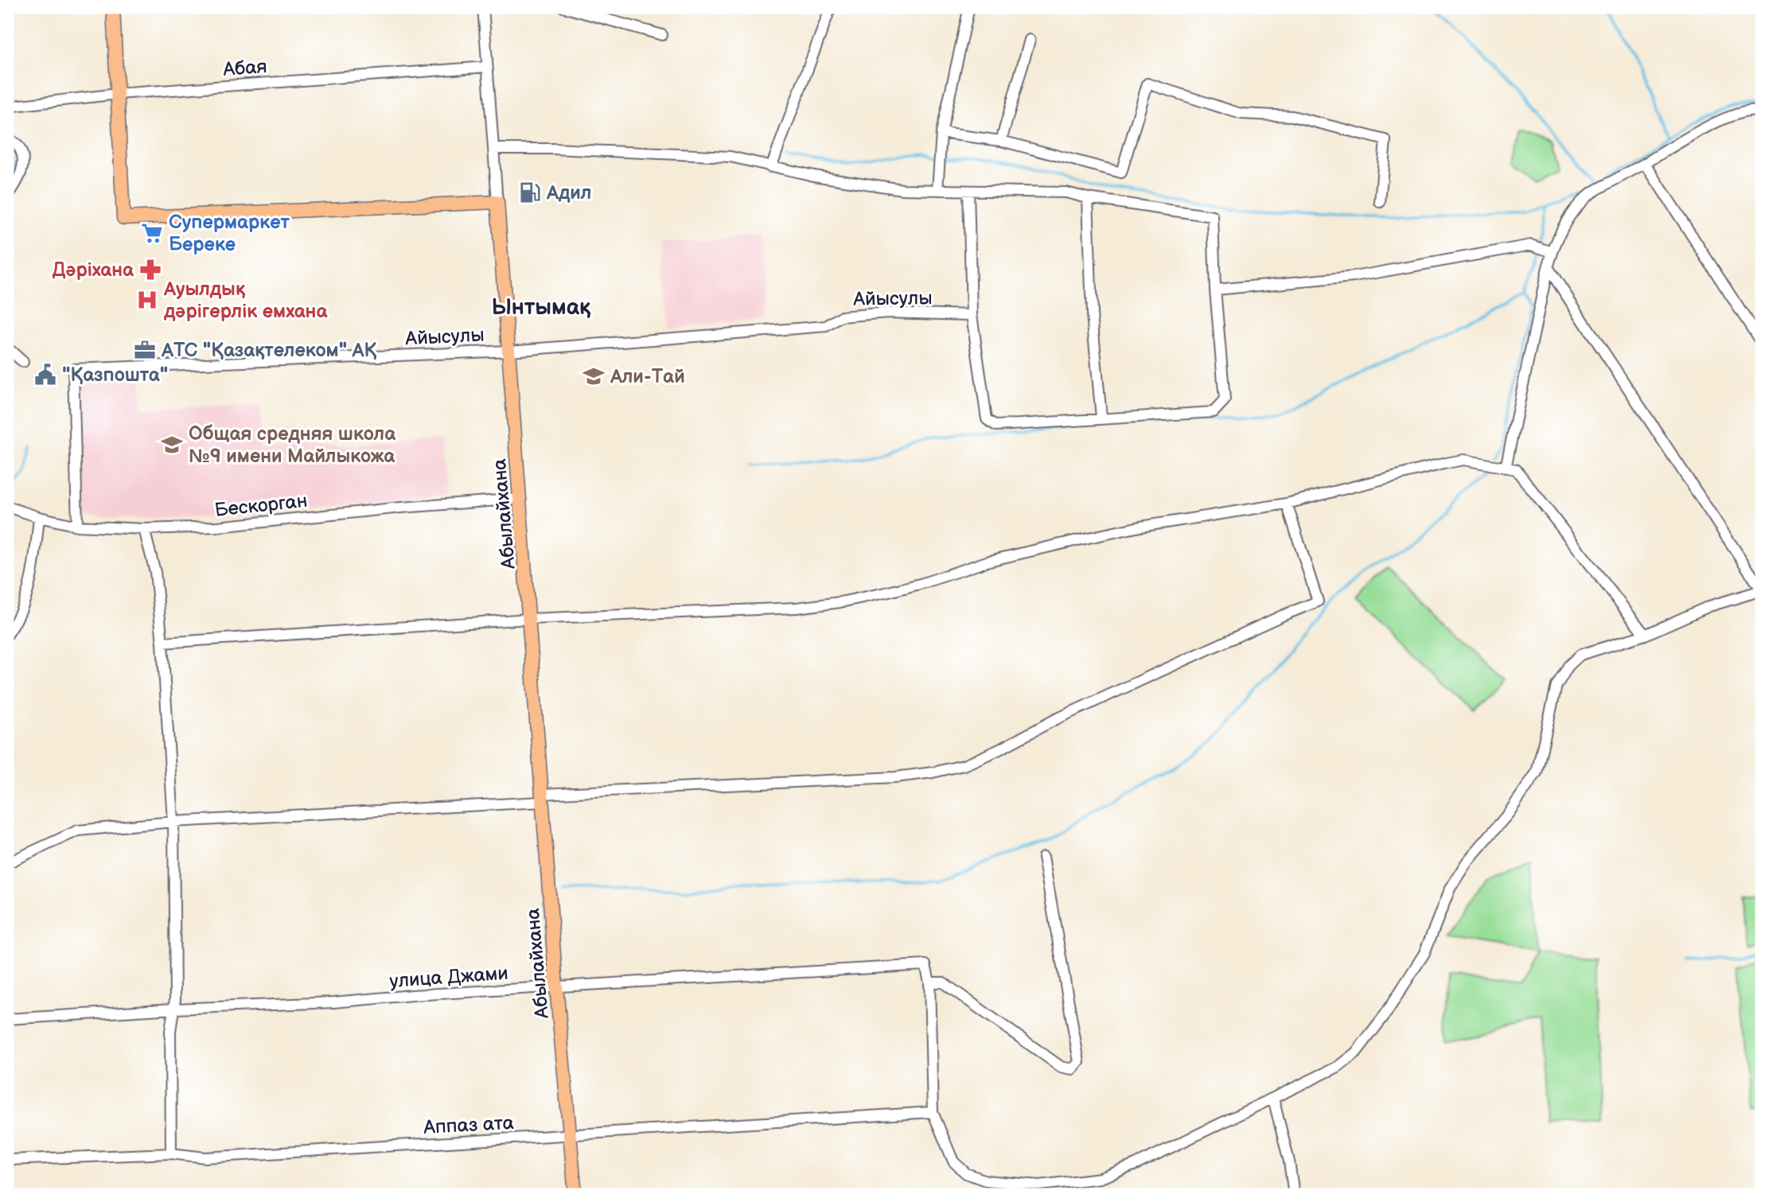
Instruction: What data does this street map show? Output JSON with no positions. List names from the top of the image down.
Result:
{
  "streets": {
    "main road": ["Абылайхана"],
    "street": [
      "Абая",
      "Айысулы",
      "Бескорган",
      "улица Джами",
      "Аппаз ата"
    ]
  },
  "crossings": [
    ["Айысулы", "Бескорган"],
    ["Айысулы", "Абылайхана"],
    ["Бескорган", "Абылайхана"],
    ["Абылайхана", "улица Джами"],
    ["Абылайхана", "Аппаз ата"]
  ],
  "districts": ["Ынтымақ"],
  "places": {
    "fuel station": ["Адил"],
    "supermarket": ["Супермаркет Береке"],
    "pharmacy": ["Дәріхана"],
    "hospital": ["Ауылдық дәрігерлік емхана"],
    "office": ["АТС \"Қазақтелеком\" АҚ"],
    "public building": ["\"Қазпошта\""],
    "school or university": ["Али-Тай", "Общая средняя школа №9 имени Майлыкожа"]
  }
}
